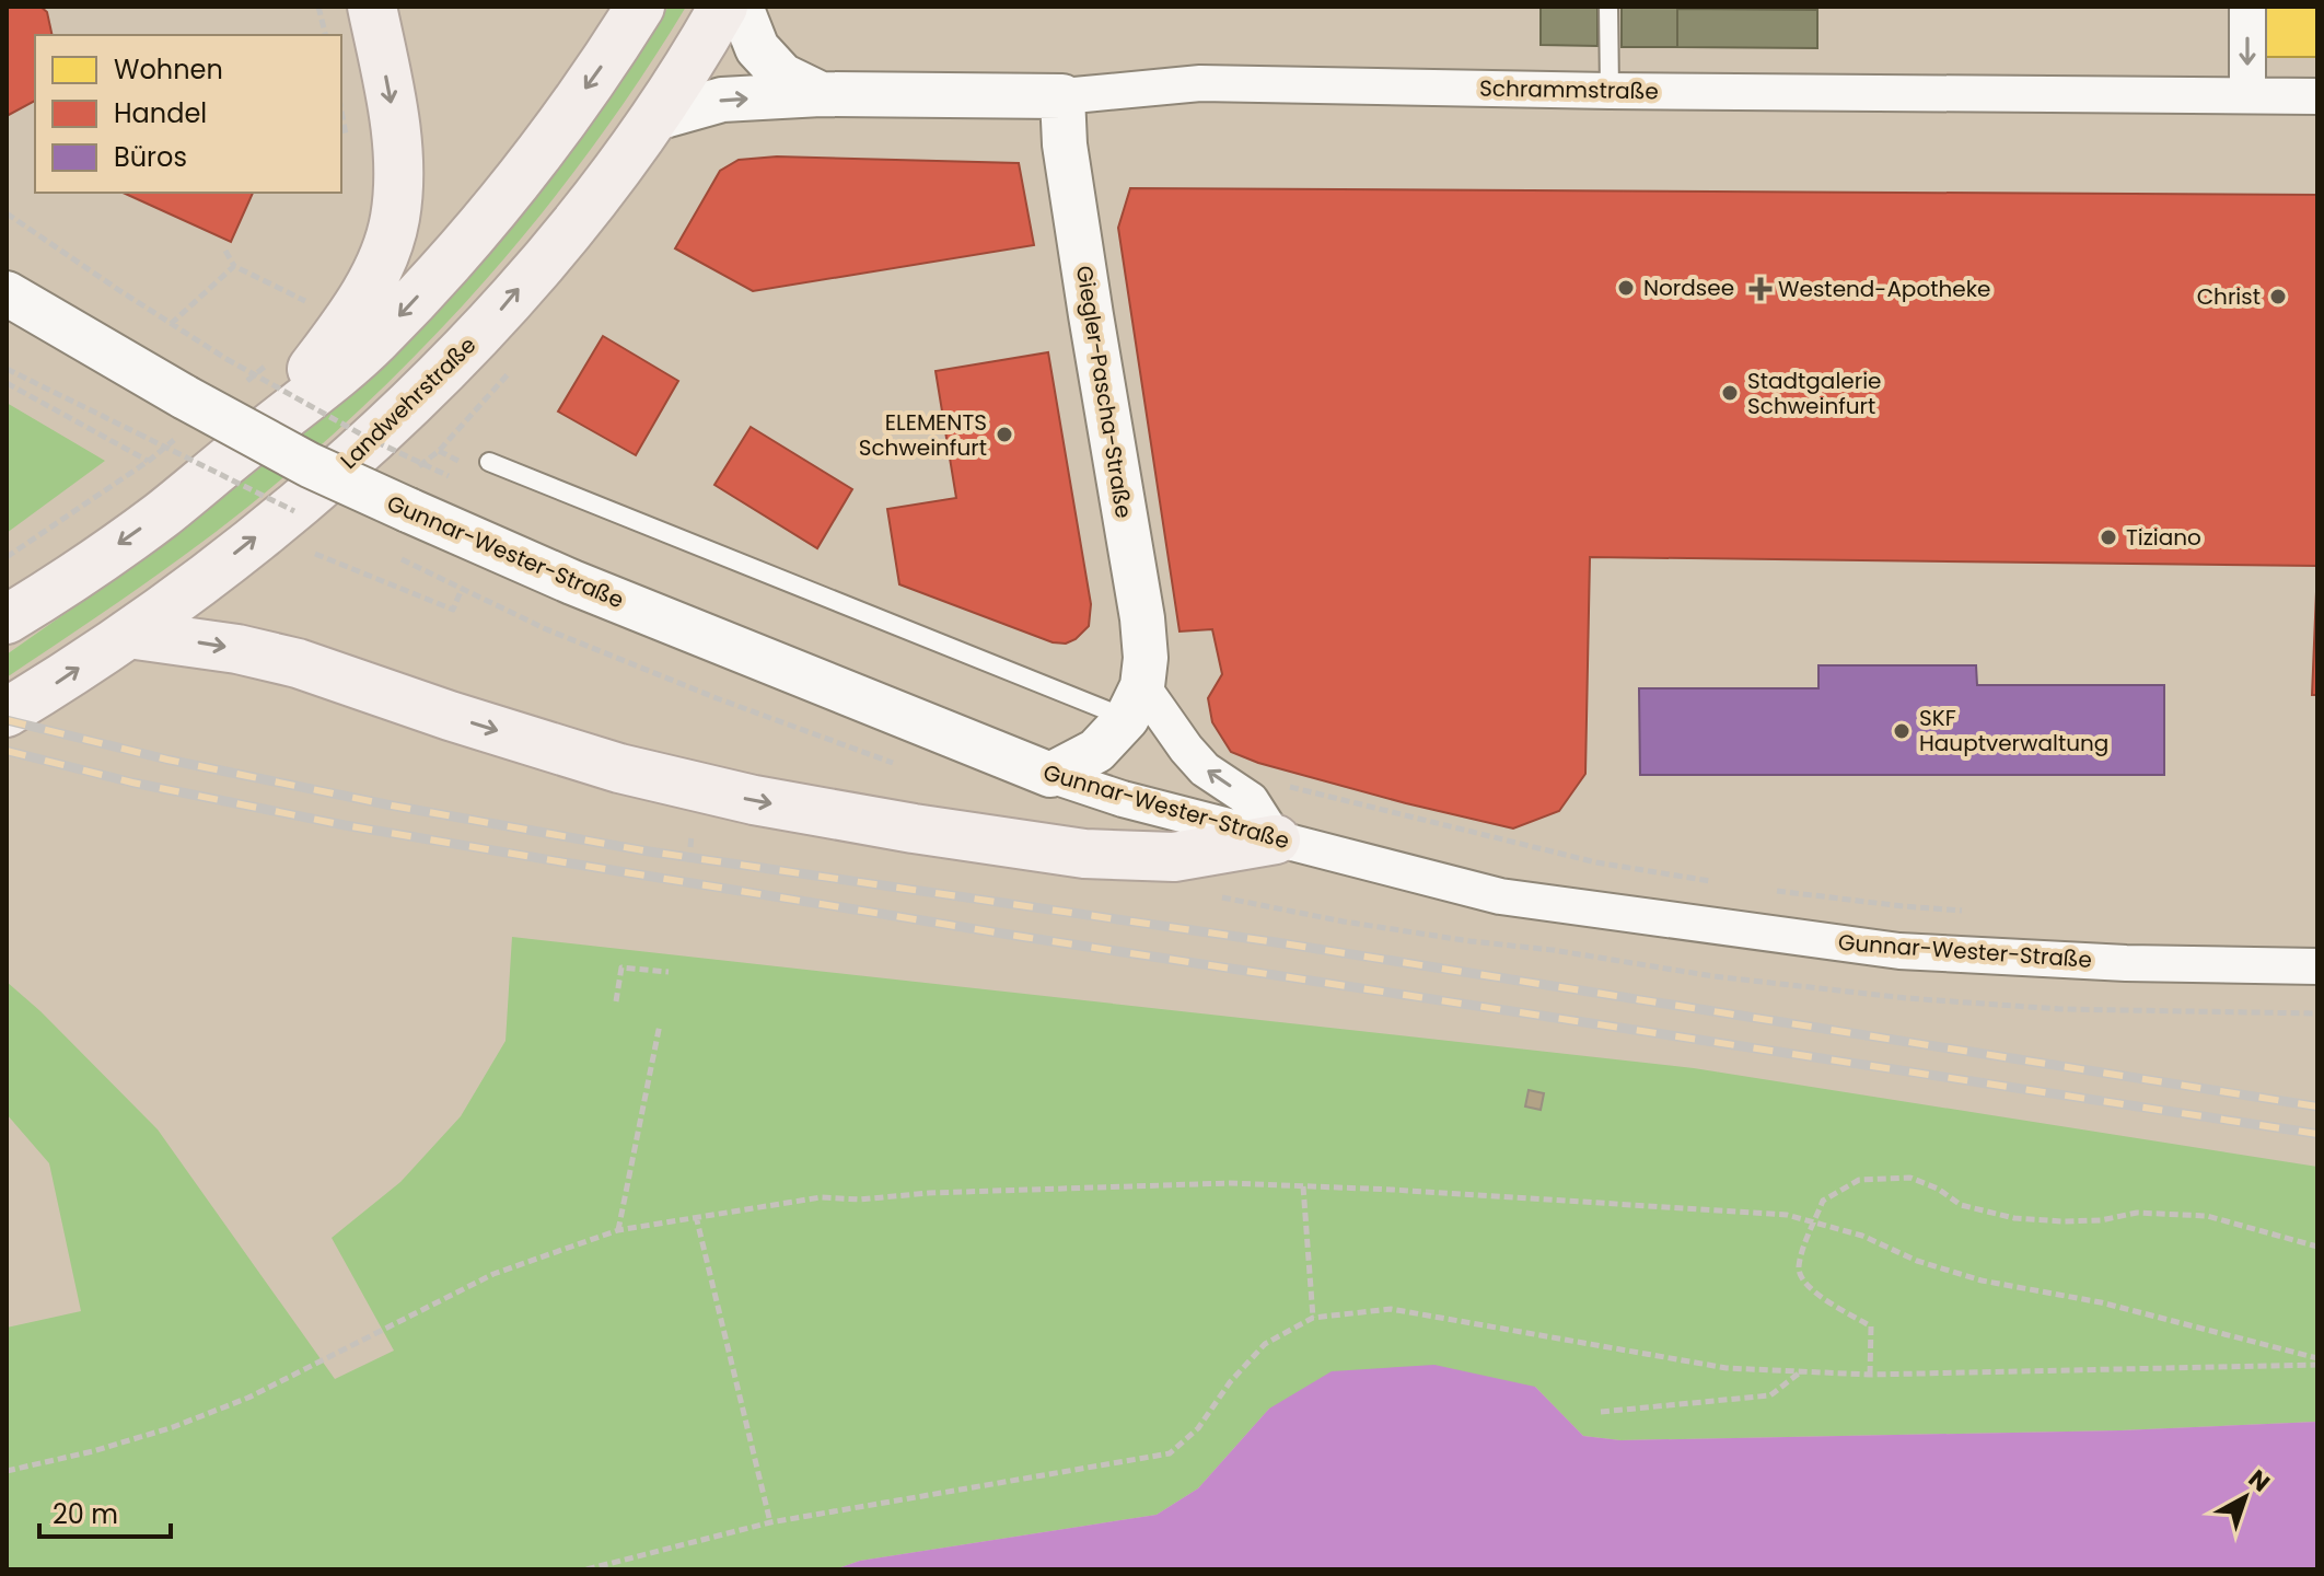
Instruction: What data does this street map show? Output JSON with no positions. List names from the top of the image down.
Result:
{
  "streets": {
    "main road": ["Landwehrstraße"],
    "street": ["Schrammstraße", "Giegler-Pascha-Straße", "Gunnar-Wester-Straße"]
  },
  "crossings": [
    ["Schrammstraße", "Giegler-Pascha-Straße"],
    ["Schrammstraße", "Landwehrstraße"]
  ],
  "places": {
    "other": [
      "Nordsee",
      "Christ",
      "Stadtgalerie Schweinfurt",
      "ELEMENTS Schweinfurt",
      "Tiziano",
      "SKF Hauptverwaltung"
    ],
    "health": ["Westend-Apotheke"]
  },
  "legend": ["Wohnen", "Handel", "Büros"],
  "scale_bar": "20 m",
  "north": "top right"
}
